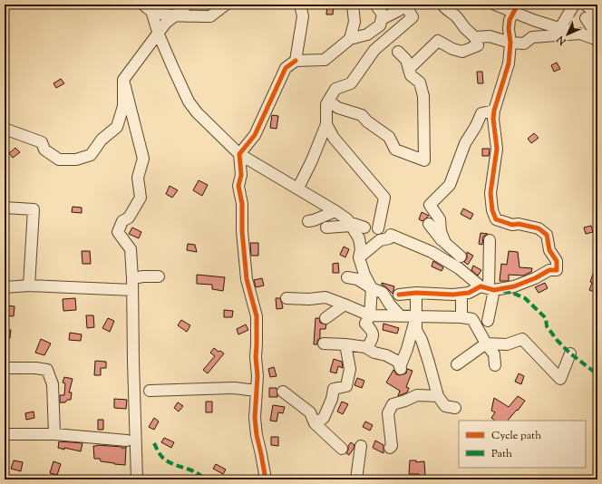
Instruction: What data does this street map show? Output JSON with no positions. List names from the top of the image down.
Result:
{
  "legend": ["Cycle path", "Path"],
  "north": "bottom left"
}
